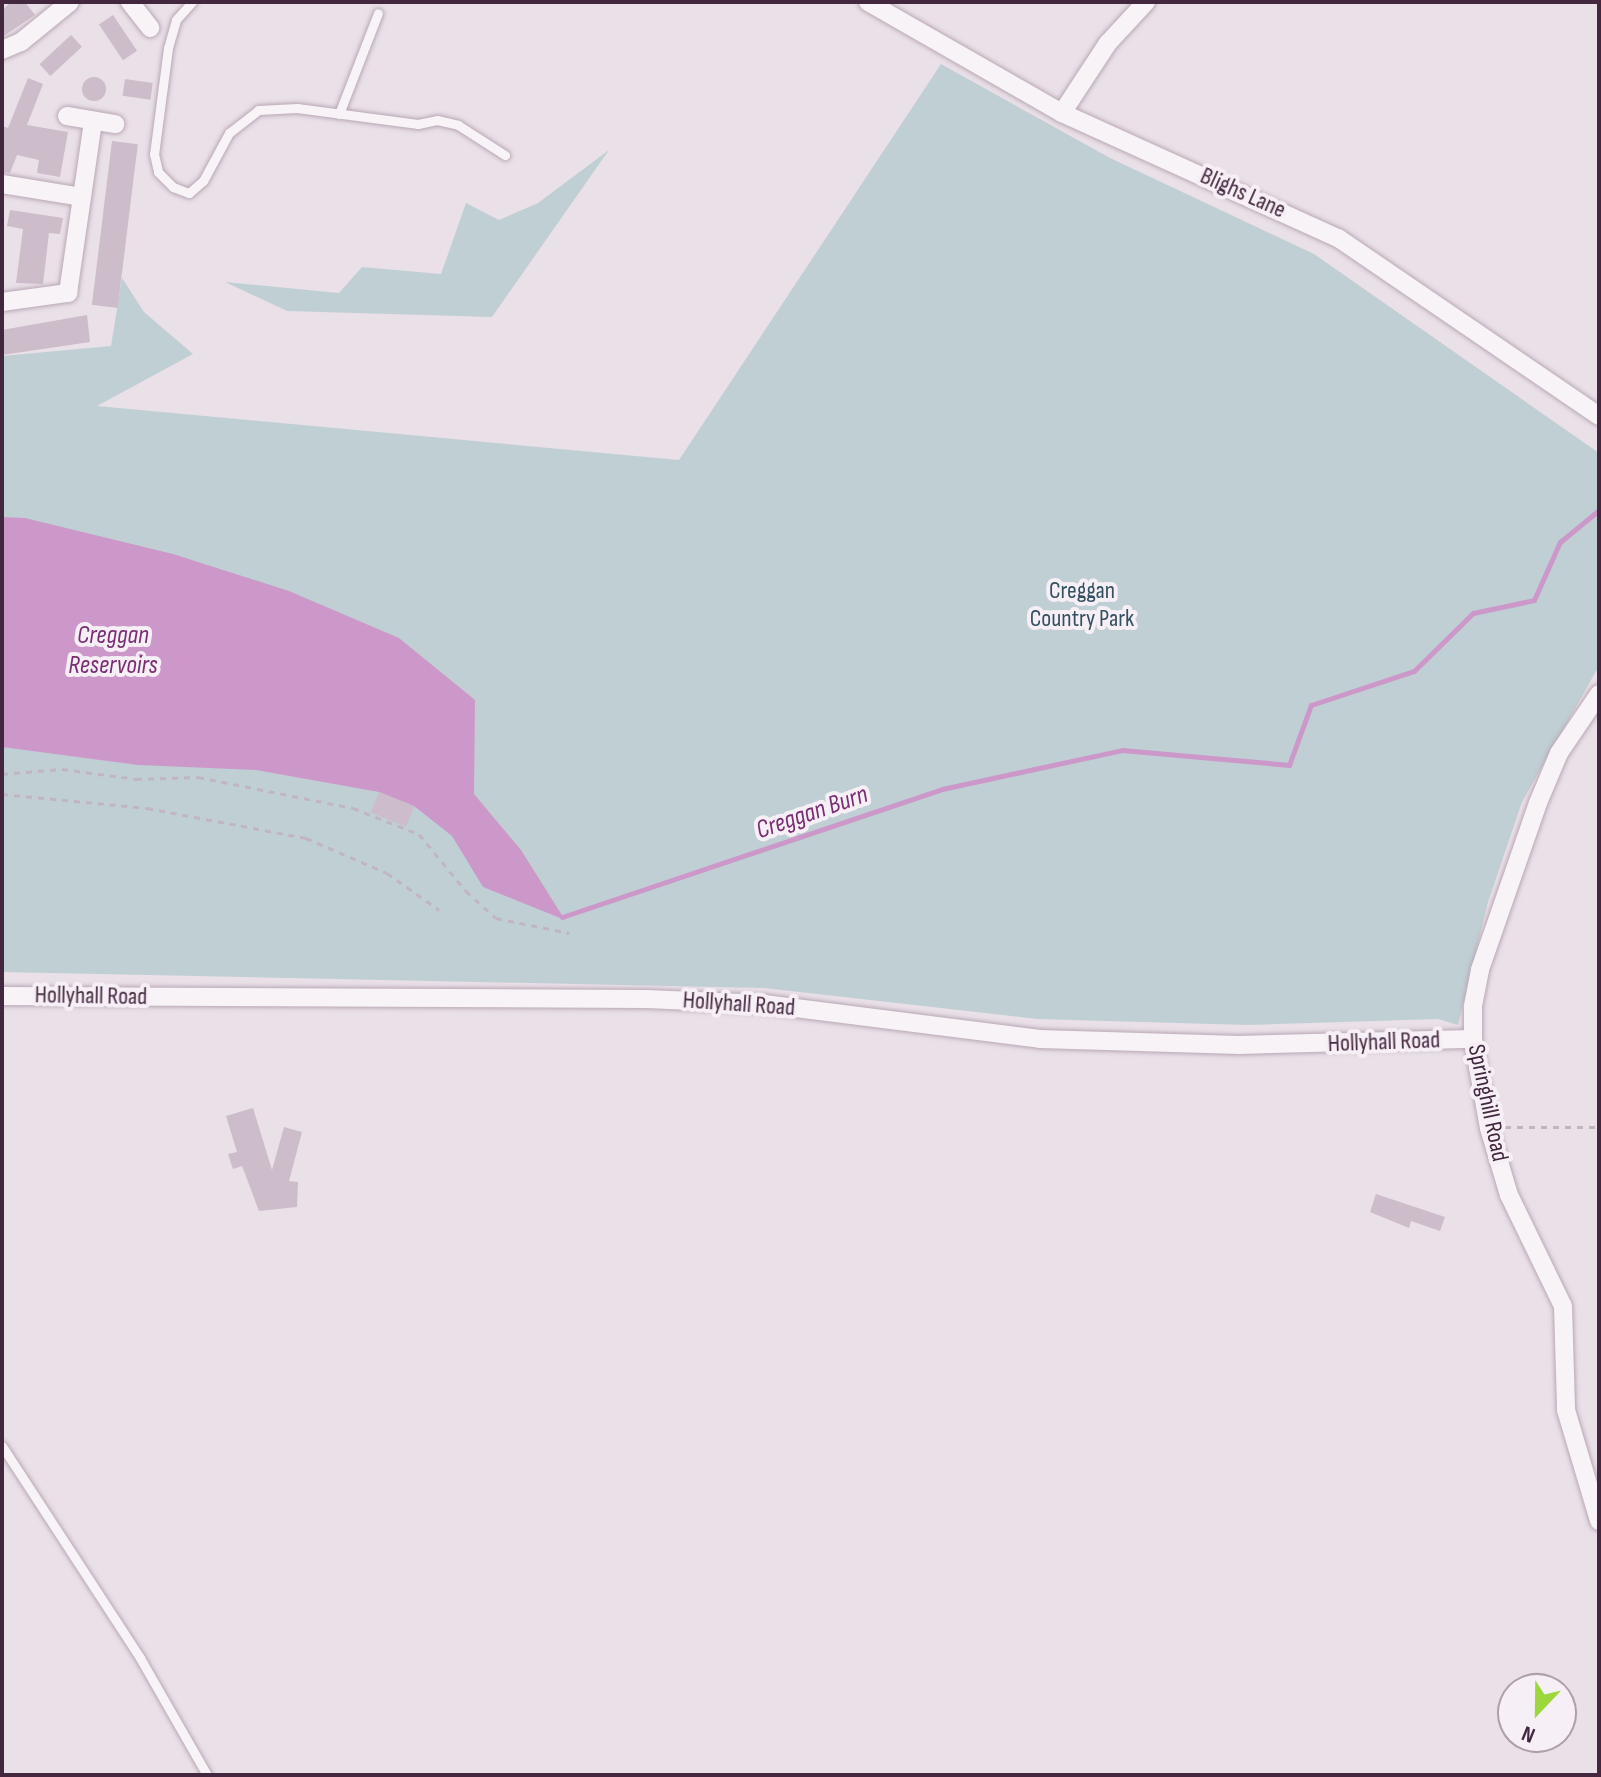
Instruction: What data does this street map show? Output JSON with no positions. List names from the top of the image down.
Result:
{
  "streets": {
    "street": ["Blighs Lane", "Hollyhall Road", "Springhill Road"]
  },
  "crossings": [
    ["Hollyhall Road", "Springhill Road"]
  ],
  "water": ["Creggan Reservoirs", "Creggan Burn"],
  "parks": ["Creggan Country Park"],
  "north": "bottom"
}
